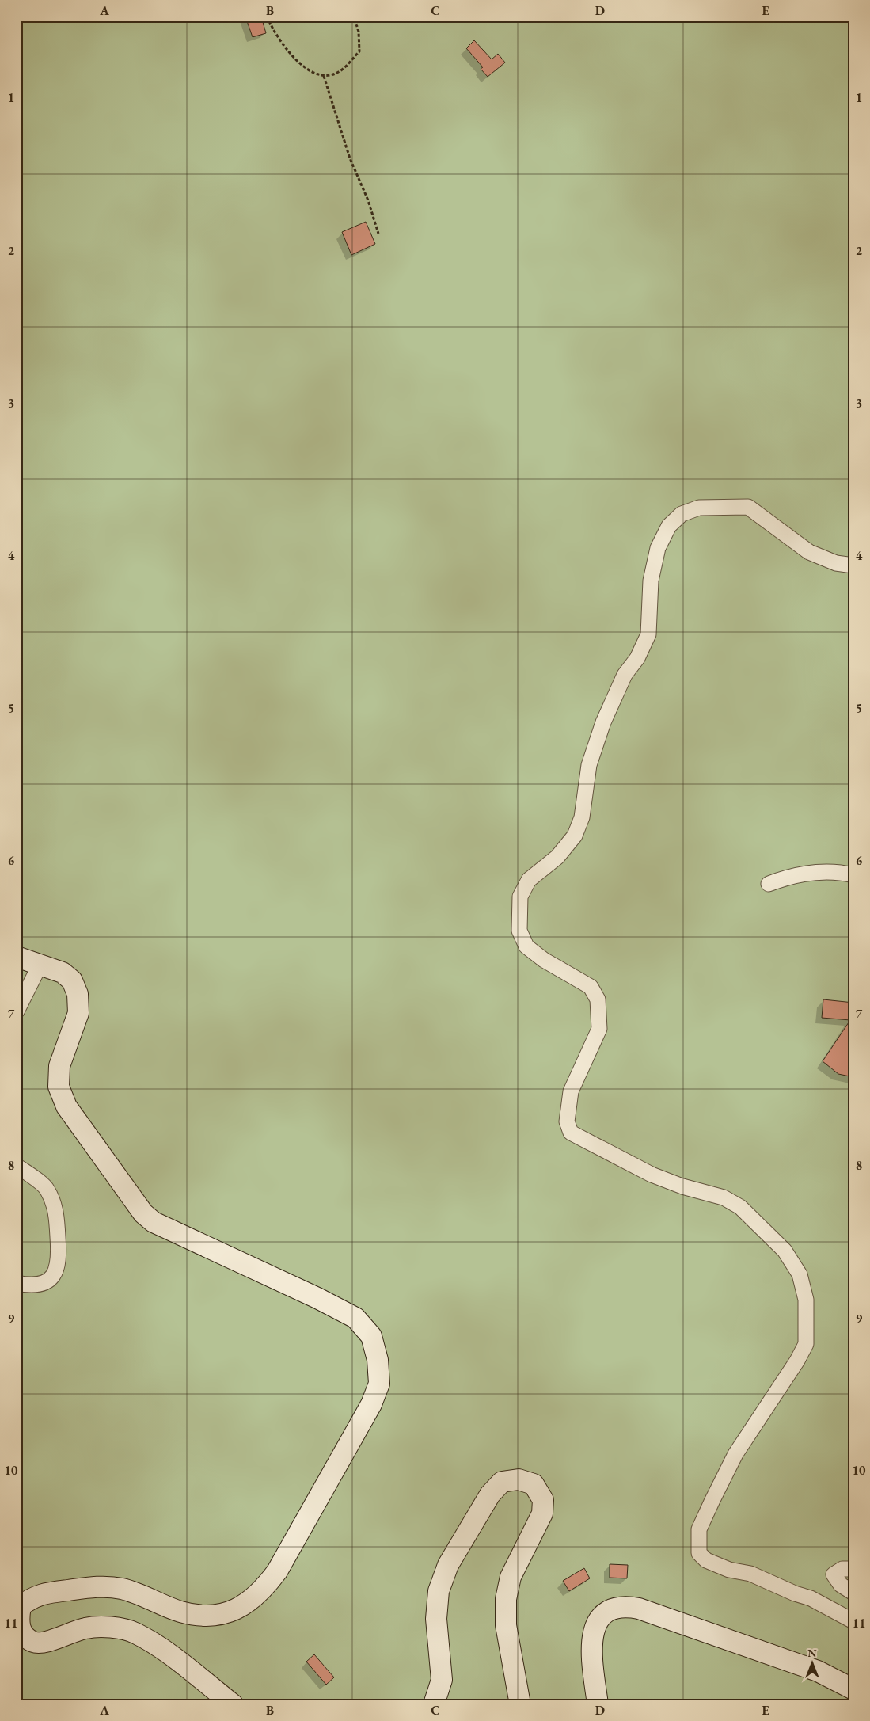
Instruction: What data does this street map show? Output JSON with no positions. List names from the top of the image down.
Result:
{
  "north": "top",
  "grid": {
    "columns": [
      "A",
      "B",
      "C",
      "D",
      "E"
    ],
    "rows": [
      "1",
      "2",
      "3",
      "4",
      "5",
      "6",
      "7",
      "8",
      "9",
      "10",
      "11"
    ]
  }
}
